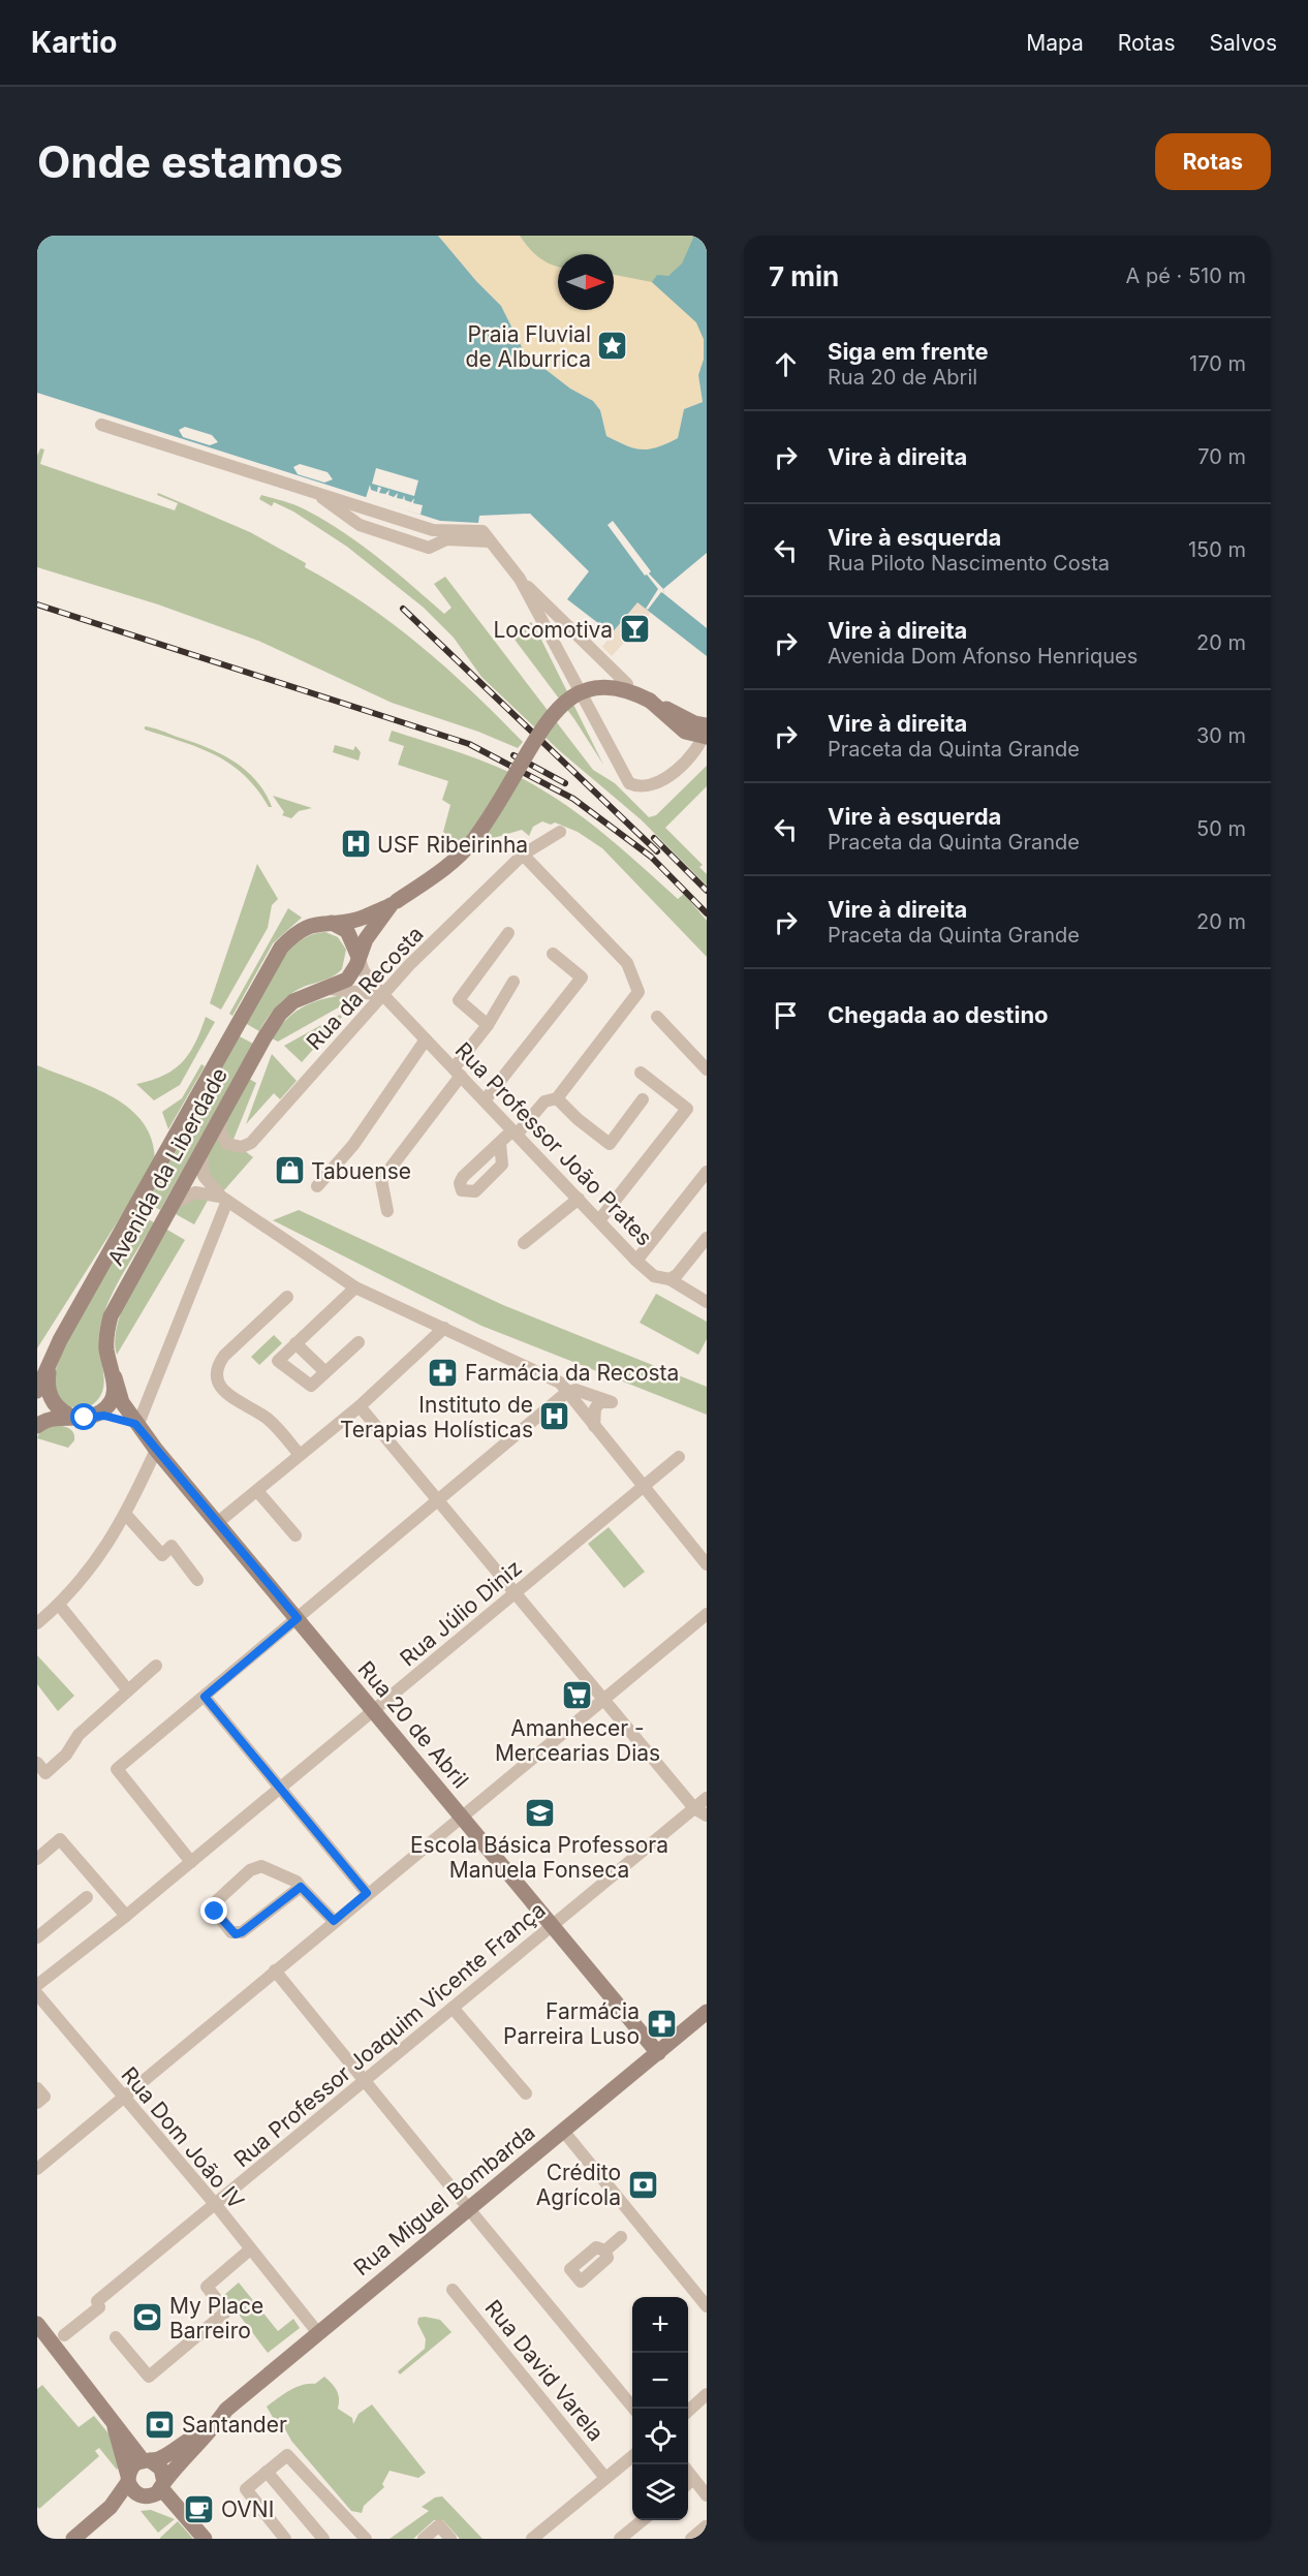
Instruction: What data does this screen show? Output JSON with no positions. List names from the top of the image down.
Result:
{
  "streets": {
    "street": [
      "Rua da Recosta",
      "Rua Professor João Prates",
      "Avenida da Liberdade",
      "Rua Júlio Diniz",
      "Rua 20 de Abril",
      "Rua Professor Joaquim Vicente França",
      "Rua Dom João IV",
      "Rua Miguel Bombarda",
      "Rua David Varela"
    ]
  },
  "crossings": [
    ["Rua da Recosta", "Rua Professor João Prates"],
    ["Rua da Recosta", "Avenida da Liberdade"],
    ["Rua Professor João Prates", "Avenida da Liberdade"],
    ["Avenida da Liberdade", "Rua 20 de Abril"],
    ["Rua Júlio Diniz", "Rua 20 de Abril"],
    ["Rua 20 de Abril", "Rua Professor Joaquim Vicente França"],
    ["Rua 20 de Abril", "Rua Miguel Bombarda"],
    ["Rua Professor Joaquim Vicente França", "Rua Dom João IV"],
    ["Rua Dom João IV", "Rua Miguel Bombarda"]
  ],
  "places": {
    "place": ["Praia Fluvial de Alburrica"],
    "bar": ["Locomotiva"],
    "hospital": ["USF Ribeirinha", "Instituto de Terapias Holísticas"],
    "shop": ["Tabuense"],
    "pharmacy": ["Farmácia da Recosta", "Farmácia Parreira Luso"],
    "supermarket": ["Amanhecer - Mercearias Dias"],
    "school or university": ["Escola Básica Professora Manuela Fonseca"],
    "bank": ["Crédito Agrícola", "Santander"],
    "sports": ["My Place Barreiro"],
    "cafe": ["OVNI"]
  },
  "north": "right",
  "page": {
    "header": "Kartio",
    "nav": ["Mapa", "Rotas", "Salvos"],
    "buttons": "Rotas",
    "title": "Onde estamos",
    "heading": ["7 min", "A pé · 510 m"],
    "list": [
      ["Siga em frente", "Rua 20 de Abril", "170 m"],
      ["Vire à direita", "70 m"],
      ["Vire à esquerda", "Rua Piloto Nascimento Costa", "150 m"],
      ["Vire à direita", "Avenida Dom Afonso Henriques", "20 m"],
      ["Vire à direita", "Praceta da Quinta Grande", "30 m"],
      ["Vire à esquerda", "Praceta da Quinta Grande", "50 m"],
      ["Vire à direita", "Praceta da Quinta Grande", "20 m"],
      "Chegada ao destino"
    ],
    "map_buttons": ["+", "−"]
  }
}
